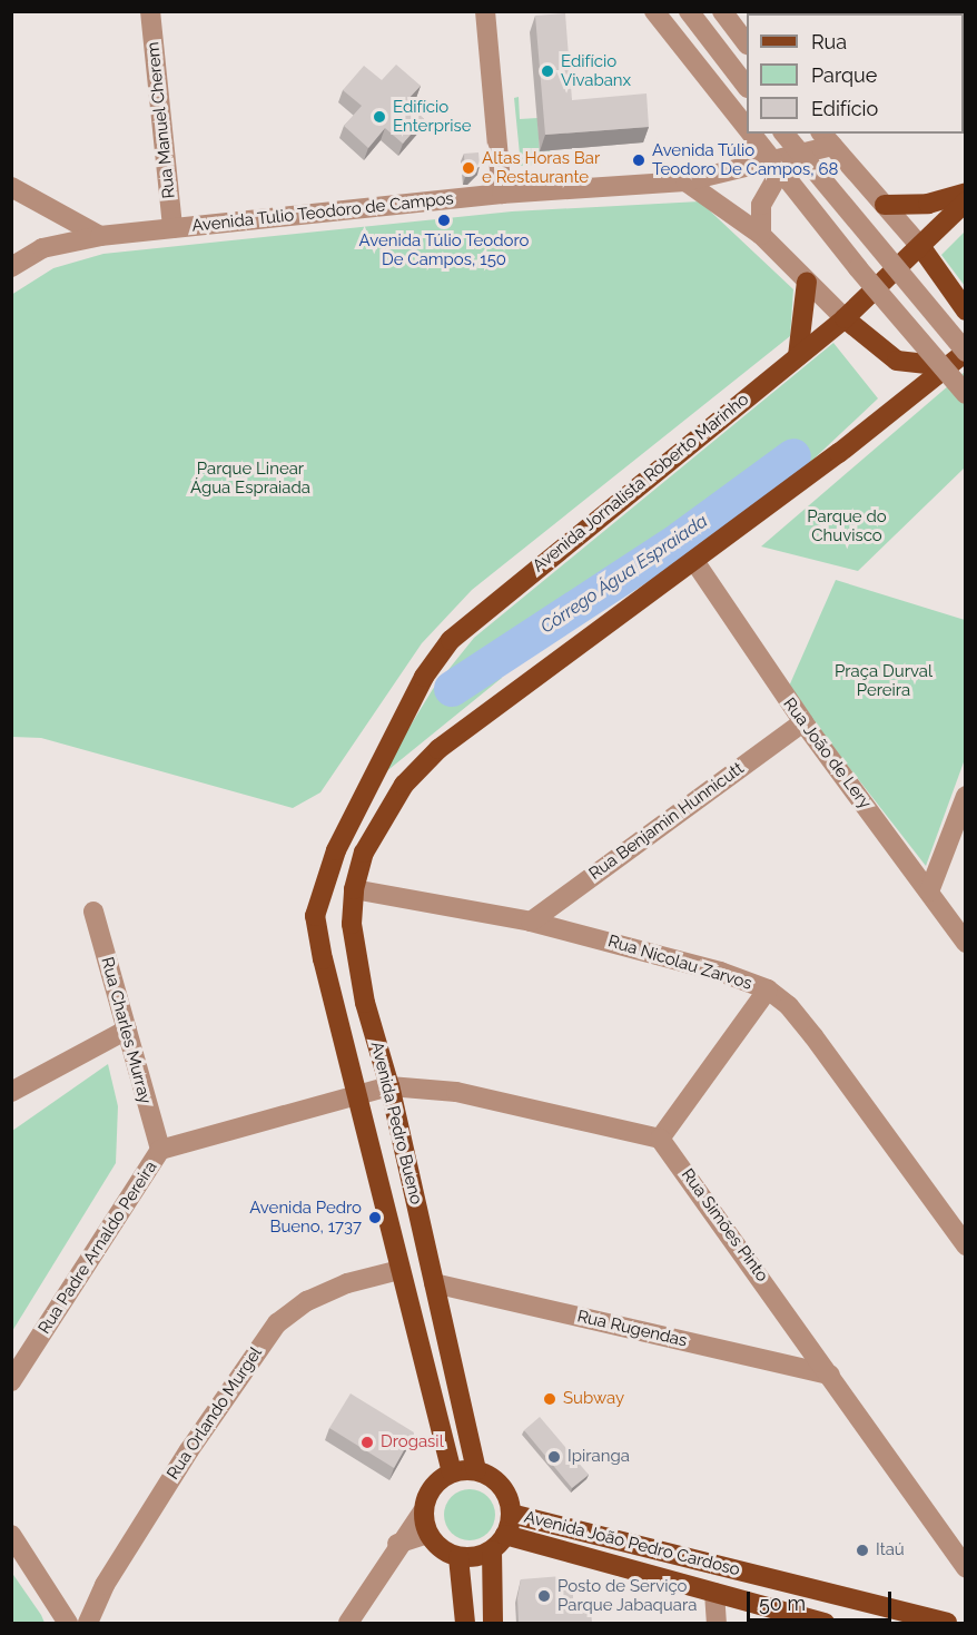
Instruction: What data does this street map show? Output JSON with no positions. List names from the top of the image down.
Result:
{
  "streets": {
    "main road": ["Avenida Jornalista Roberto Marinho", "Avenida Pedro Bueno", "Avenida João Pedro Cardoso"],
    "street": [
      "Rua Manuel Cherem",
      "Avenida Tulio Teodoro de Campos",
      "Rua João de Lery",
      "Rua Benjamin Hunnicutt",
      "Rua Nicolau Zarvos",
      "Rua Charles Murray",
      "Rua Simões Pinto",
      "Rua Padre Arnaldo Pereira",
      "Rua Rugendas",
      "Rua Orlando Murgel"
    ]
  },
  "crossings": [
    ["Rua Manuel Cherem", "Avenida Tulio Teodoro de Campos"],
    ["Avenida Jornalista Roberto Marinho", "Avenida Pedro Bueno"],
    ["Rua João de Lery", "Rua Benjamin Hunnicutt"],
    ["Rua João de Lery", "Avenida Pedro Bueno"],
    ["Rua Benjamin Hunnicutt", "Rua Nicolau Zarvos"],
    ["Rua Nicolau Zarvos", "Avenida Pedro Bueno"],
    ["Rua Charles Murray", "Rua Padre Arnaldo Pereira"],
    ["Avenida Pedro Bueno", "Rua Padre Arnaldo Pereira"],
    ["Avenida Pedro Bueno", "Rua Rugendas"],
    ["Avenida Pedro Bueno", "Rua Orlando Murgel"],
    ["Avenida Pedro Bueno", "Avenida João Pedro Cardoso"],
    ["Rua Simões Pinto", "Rua Rugendas"]
  ],
  "water": ["Córrego Água Espraiada"],
  "parks": ["Parque Linear Água Espraiada", "Parque do Chuvisco", "Praça Durval Pereira"],
  "places": [
    "Edifício Vivabanx",
    "Edifício Enterprise",
    "Avenida Túlio Teodoro De Campos, 68",
    "Altas Horas Bar e Restaurante",
    "Avenida Túlio Teodoro De Campos, 150",
    "Avenida Pedro Bueno, 1737",
    "Subway",
    "Drogasil",
    "Ipiranga",
    "Itaú",
    "Posto de Serviço Parque Jabaquara"
  ],
  "legend": ["Rua", "Parque", "Edifício"],
  "scale_bar": "50 m"
}
